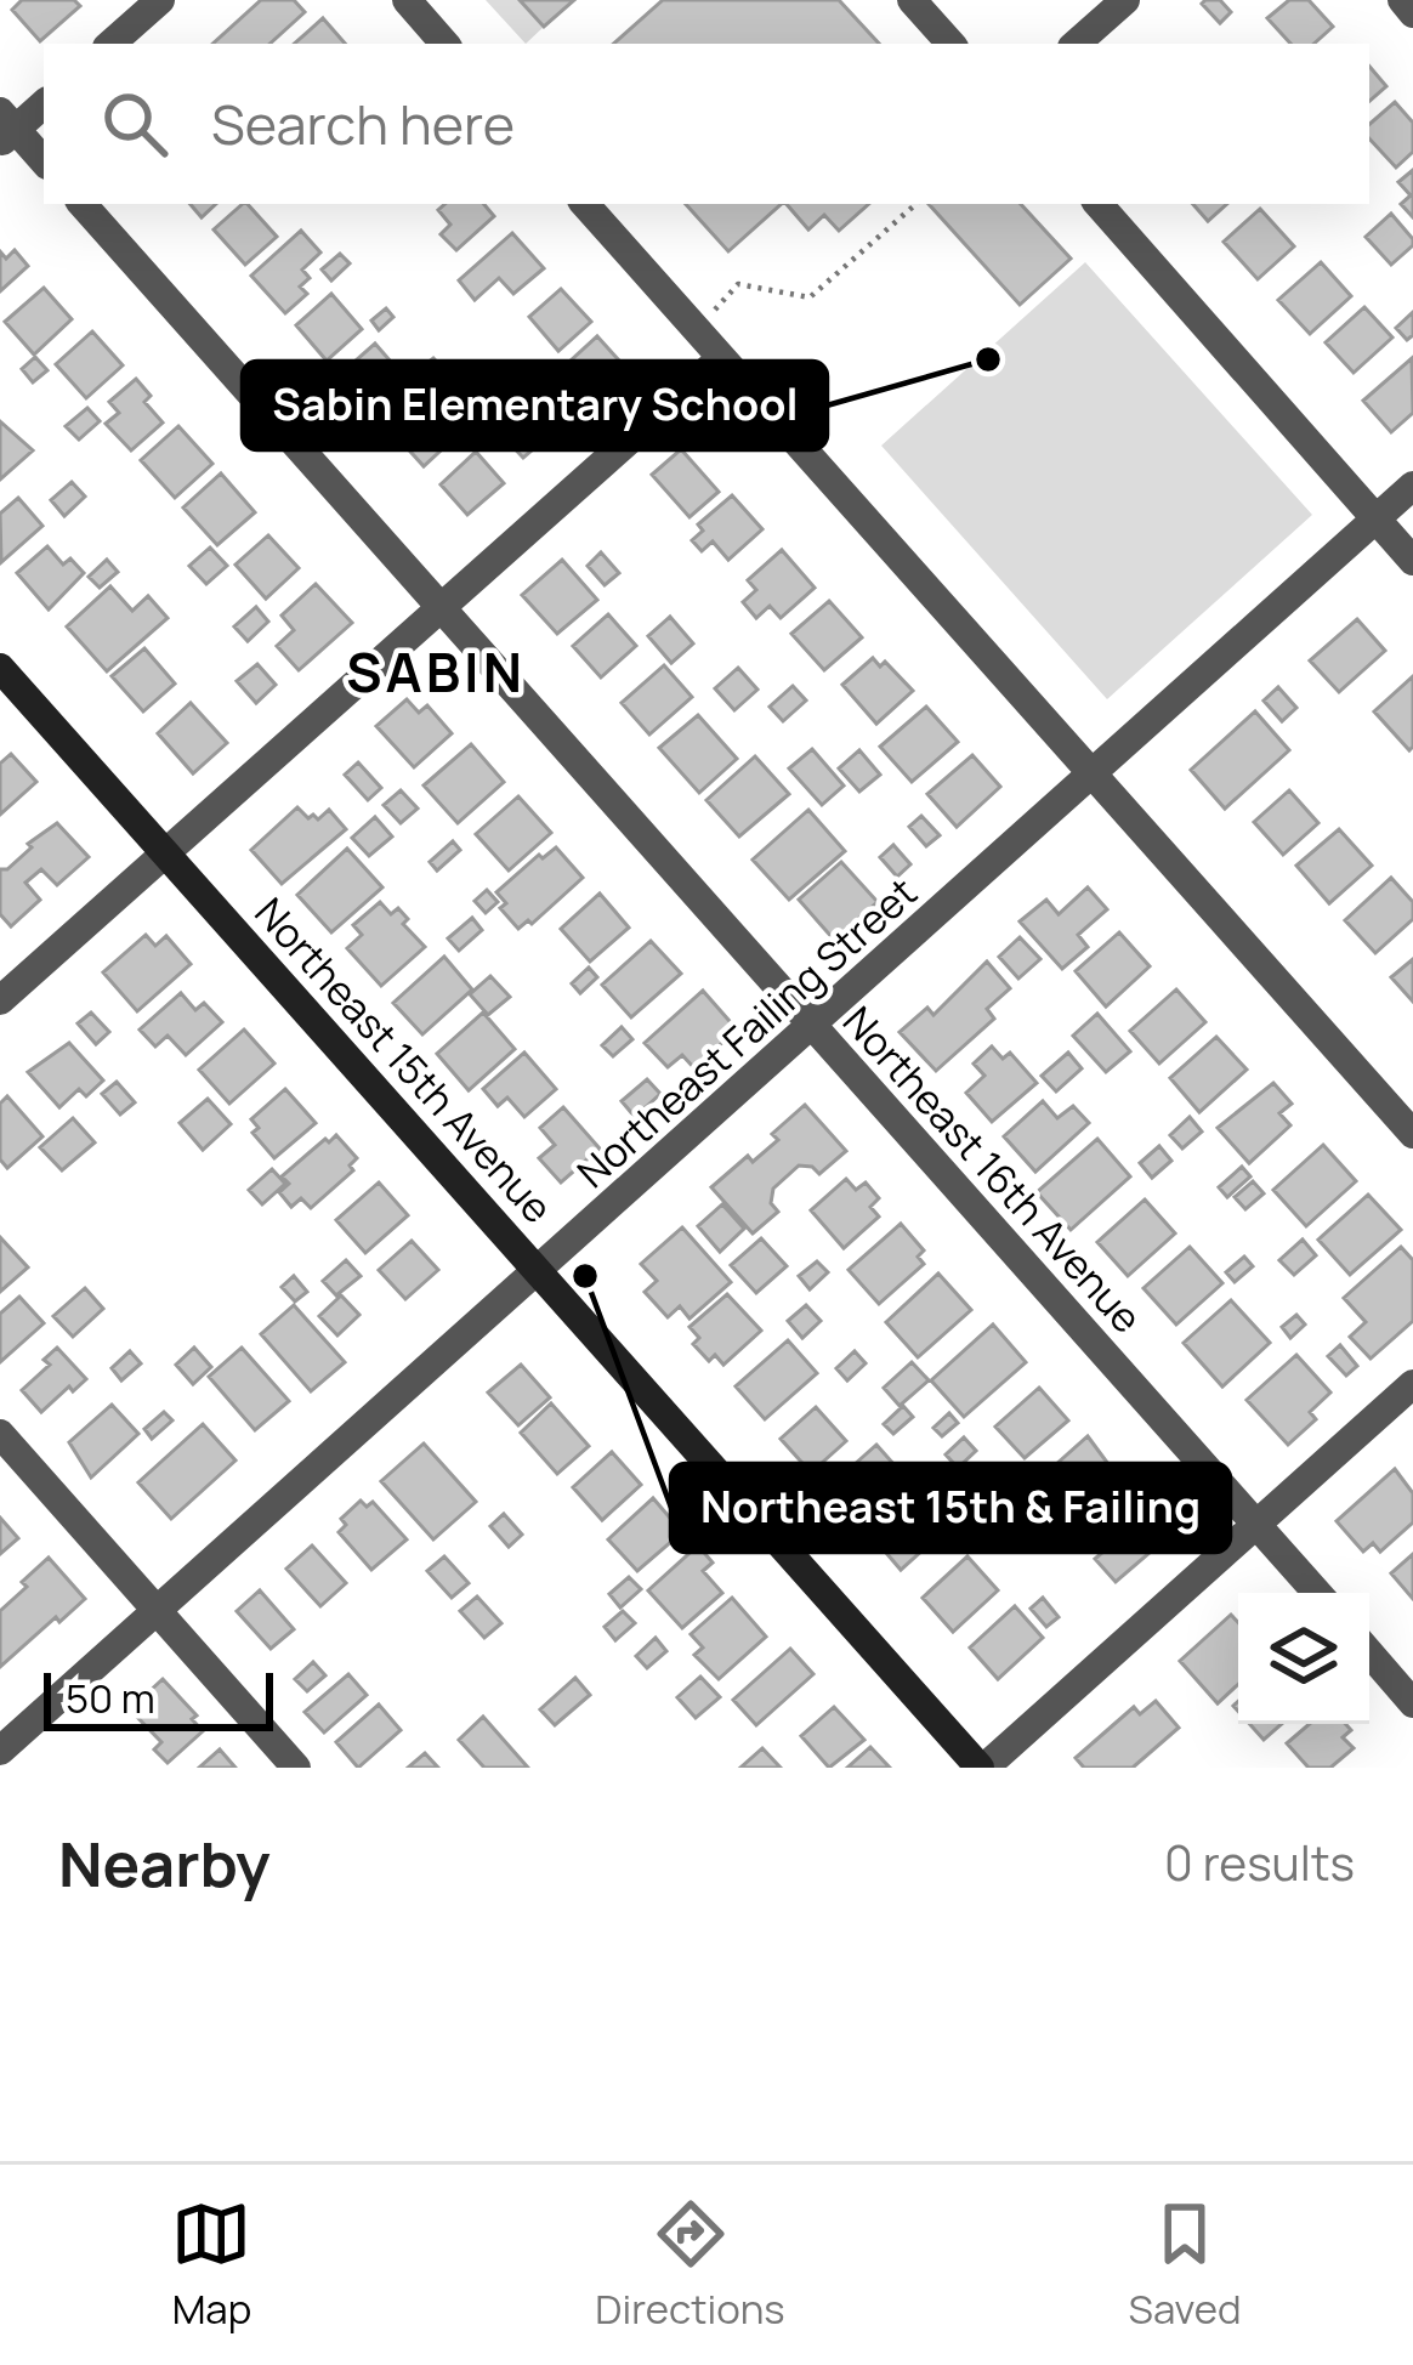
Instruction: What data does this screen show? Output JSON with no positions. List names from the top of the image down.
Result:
{
  "streets": {
    "street": ["Northeast Failing Street", "Northeast 15th Avenue", "Northeast 16th Avenue"]
  },
  "crossings": [
    ["Northeast Failing Street", "Northeast 15th Avenue"],
    ["Northeast Failing Street", "Northeast 16th Avenue"]
  ],
  "districts": ["SABIN"],
  "places": ["Sabin Elementary School", "Northeast 15th & Failing"],
  "scale_bar": "50 m",
  "page": {
    "search": "Search here",
    "scale": "50 m",
    "heading": ["Nearby", "0 results"],
    "nav": ["Map", "Directions", "Saved"]
  }
}
